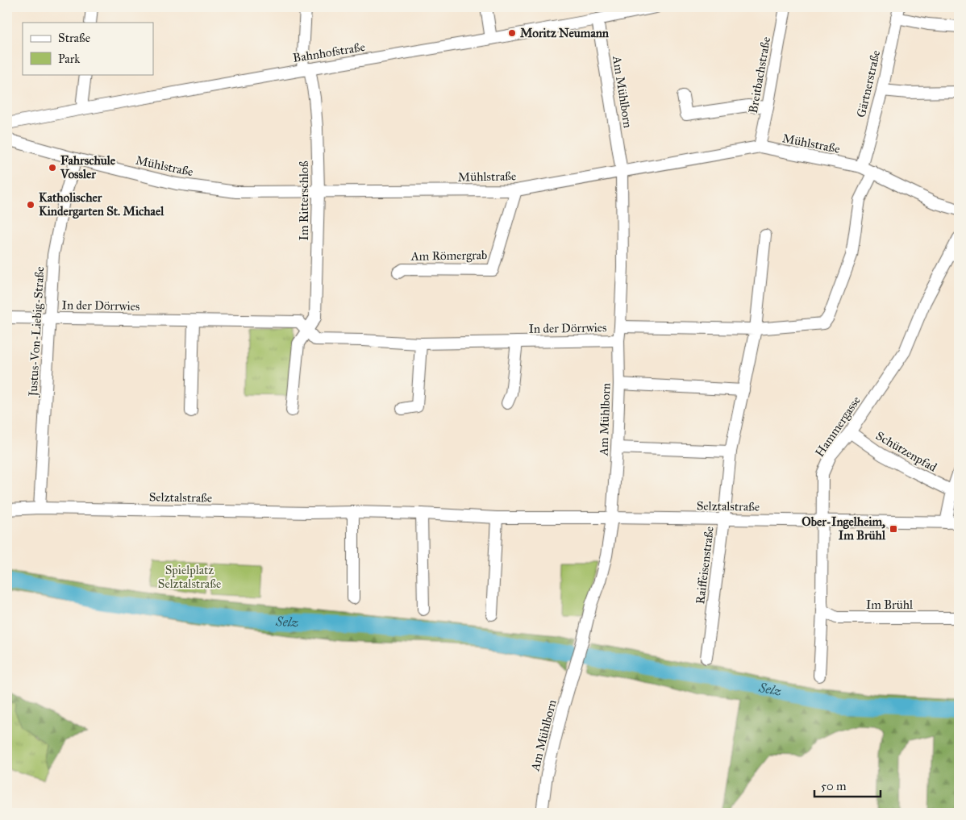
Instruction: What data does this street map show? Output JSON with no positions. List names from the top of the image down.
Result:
{
  "streets": {
    "street": [
      "Bahnhofstraße",
      "Breitbachstraße",
      "Gärtnerstraße",
      "Am Mühlborn",
      "Mühlstraße",
      "Im Ritterschloß",
      "Am Römergrab",
      "In der Dörrwies",
      "Justus-Von-Liebig-Straße",
      "Hammergasse",
      "Schützenpfad",
      "Selztalstraße",
      "Raiffeisenstraße",
      "Im Brühl"
    ]
  },
  "crossings": [
    ["Bahnhofstraße", "Am Mühlborn"],
    ["Bahnhofstraße", "Im Ritterschloß"],
    ["Breitbachstraße", "Mühlstraße"],
    ["Gärtnerstraße", "Mühlstraße"],
    ["Am Mühlborn", "Mühlstraße"],
    ["Am Mühlborn", "In der Dörrwies"],
    ["Am Mühlborn", "Selztalstraße"],
    ["Mühlstraße", "Im Ritterschloß"],
    ["Mühlstraße", "Am Römergrab"],
    ["Mühlstraße", "Justus-Von-Liebig-Straße"],
    ["Im Ritterschloß", "In der Dörrwies"],
    ["In der Dörrwies", "Justus-Von-Liebig-Straße"],
    ["Justus-Von-Liebig-Straße", "Selztalstraße"],
    ["Hammergasse", "Schützenpfad"],
    ["Hammergasse", "Selztalstraße"],
    ["Hammergasse", "Im Brühl"],
    ["Selztalstraße", "Raiffeisenstraße"]
  ],
  "water": ["Selz"],
  "parks": ["Spielplatz Selztalstraße"],
  "places": {
    "other": ["Moritz Neumann", "Fahrschule Vossler", "Katholischer Kindergarten St. Michael"],
    "transit": ["Ober-Ingelheim, Im Brühl"]
  },
  "legend": ["Straße", "Park"],
  "scale_bar": "50 m"
}
